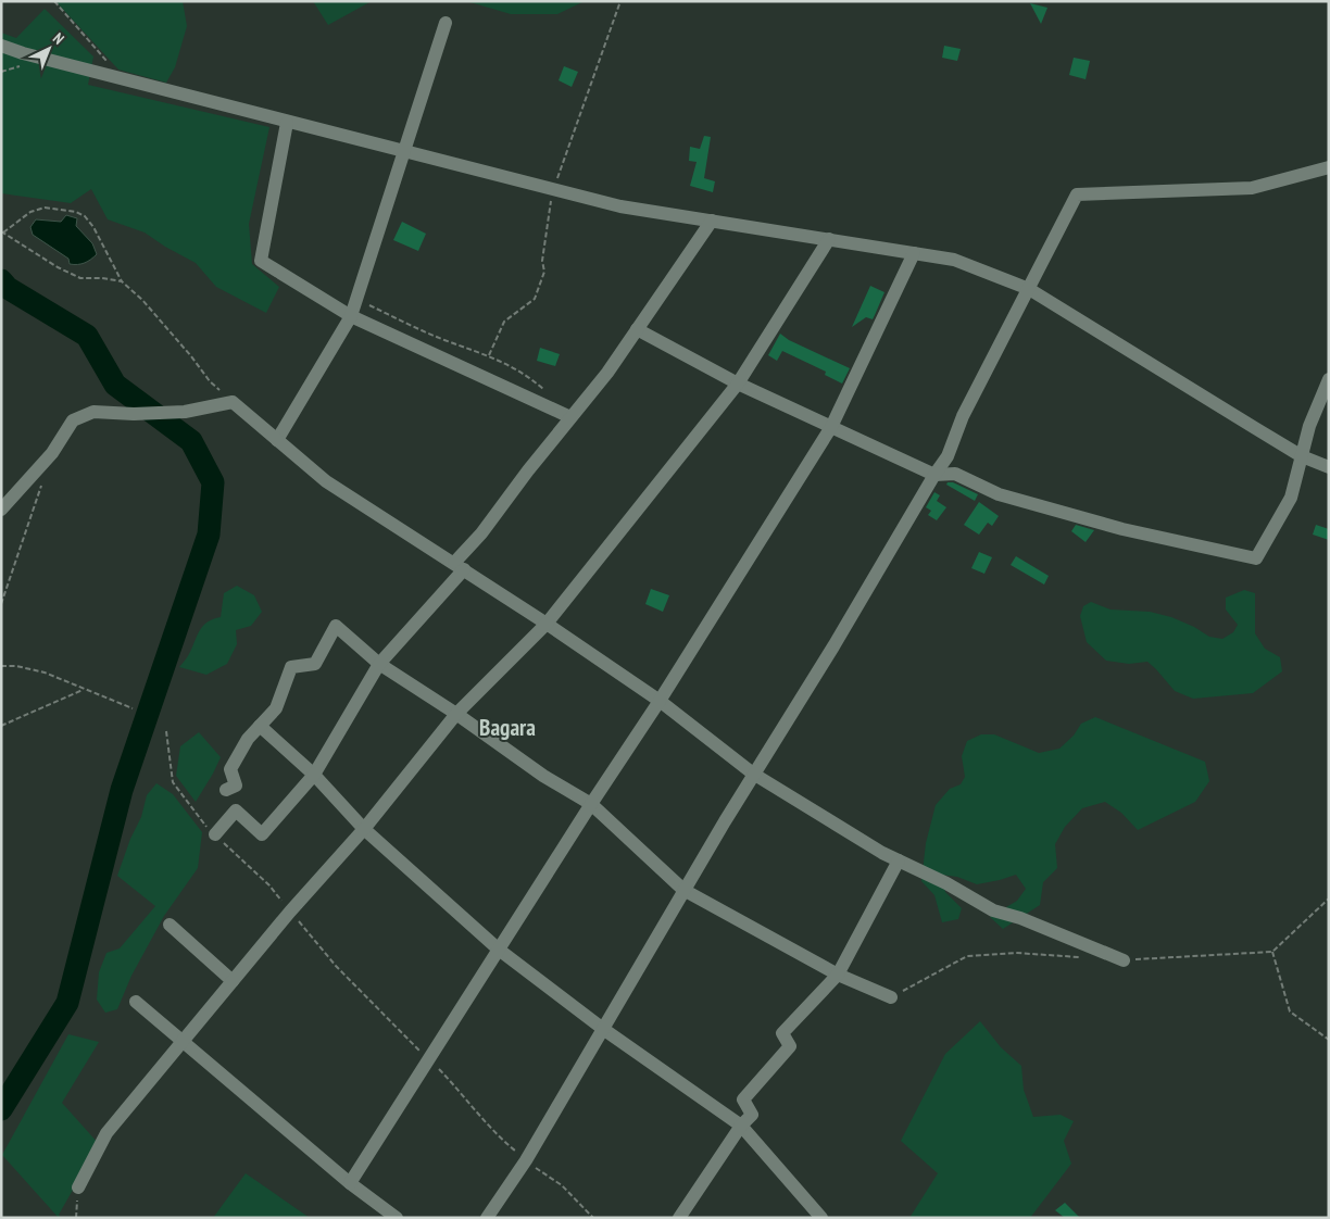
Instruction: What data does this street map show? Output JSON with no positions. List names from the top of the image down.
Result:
{
  "districts": ["Bagara"],
  "north": "top right"
}
